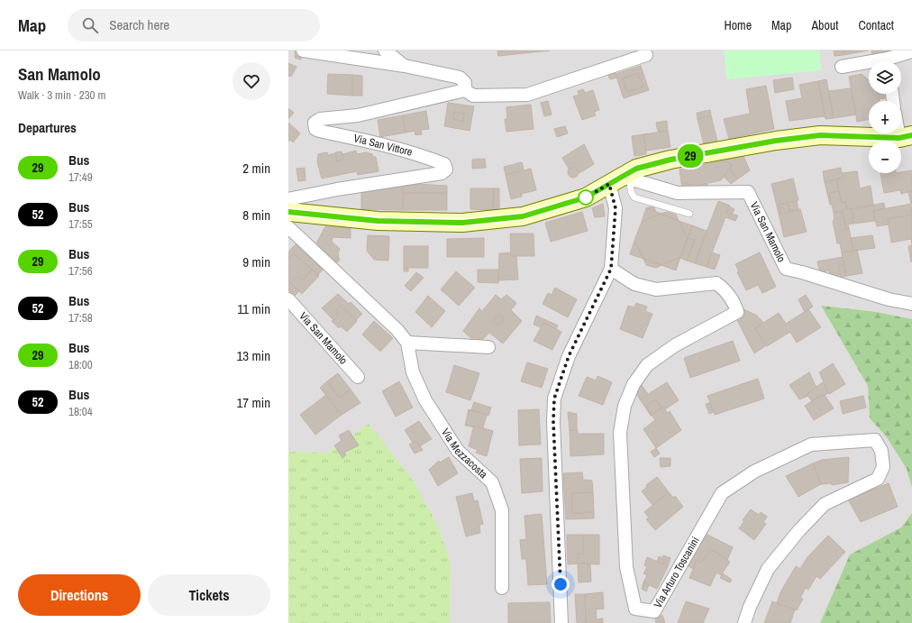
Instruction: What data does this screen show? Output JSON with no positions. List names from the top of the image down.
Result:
{
  "streets": {
    "street": [
      "Via San Vittore",
      "Via San Mamolo",
      "Via Mezzacosta",
      "Via Arturo Toscanini"
    ]
  },
  "lines": ["bus line 29"],
  "page": {
    "header": "Map",
    "search": "Search here",
    "nav": [
      "Home",
      "Map",
      "About",
      "Contact"
    ],
    "heading": [
      ["San Mamolo", "Walk · 3 min · 230 m"],
      "Departures"
    ],
    "on_map": "29",
    "map_buttons": ["+", "−"],
    "list": [
      {
        "mark": "29",
        "name": "Bus",
        "note": "17:49",
        "value": "2 min"
      },
      {
        "mark": "52",
        "name": "Bus",
        "note": "17:55",
        "value": "8 min"
      },
      {
        "mark": "29",
        "name": "Bus",
        "note": "17:56",
        "value": "9 min"
      },
      {
        "mark": "52",
        "name": "Bus",
        "note": "17:58",
        "value": "11 min"
      },
      {
        "mark": "29",
        "name": "Bus",
        "note": "18:00",
        "value": "13 min"
      },
      {
        "mark": "52",
        "name": "Bus",
        "note": "18:04",
        "value": "17 min"
      }
    ],
    "buttons": ["Directions", "Tickets"]
  }
}
